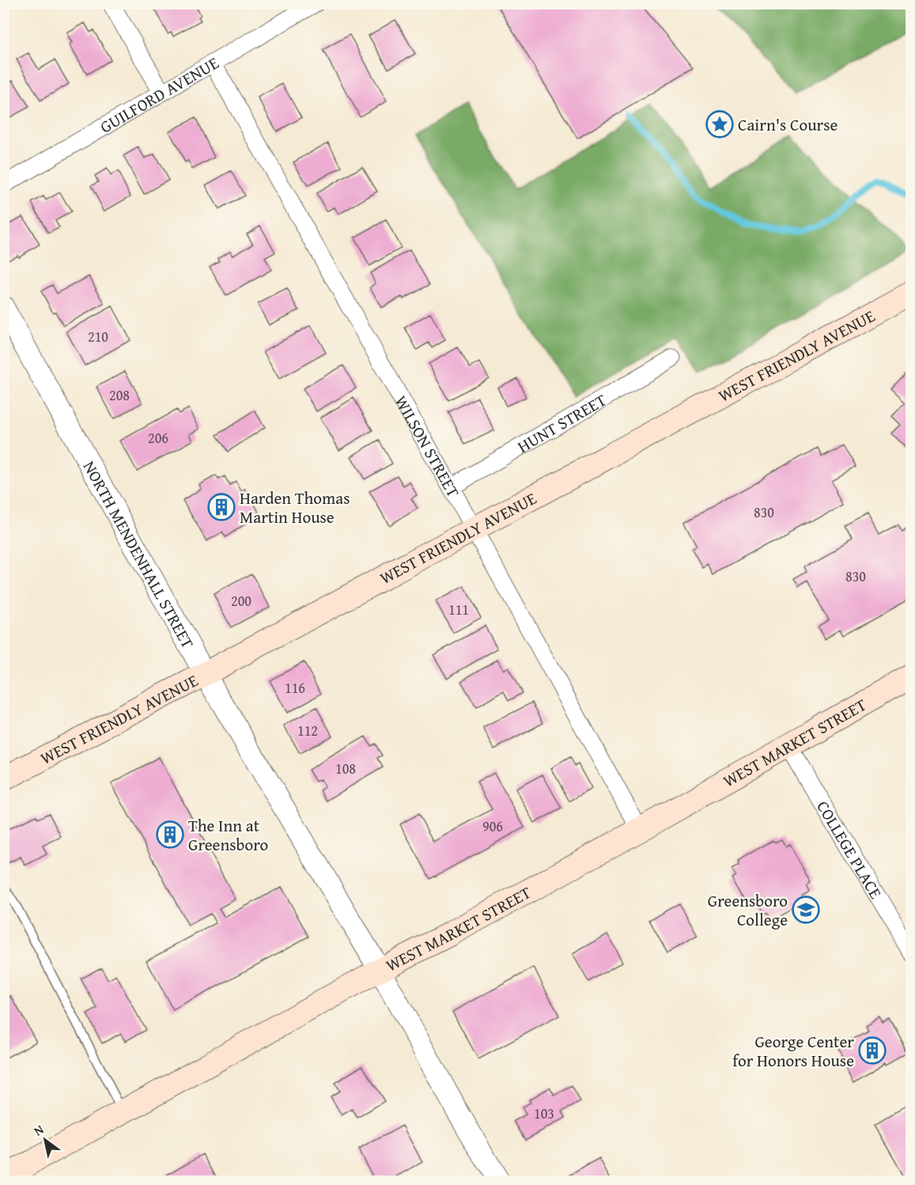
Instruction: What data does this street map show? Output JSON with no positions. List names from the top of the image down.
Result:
{
  "streets": {
    "main road": ["WEST FRIENDLY AVENUE", "WEST MARKET STREET"],
    "street": [
      "GUILFORD AVENUE",
      "HUNT STREET",
      "WILSON STREET",
      "NORTH MENDENHALL STREET",
      "COLLEGE PLACE"
    ]
  },
  "crossings": [
    ["GUILFORD AVENUE", "WILSON STREET"],
    ["WEST FRIENDLY AVENUE", "WILSON STREET"],
    ["WEST FRIENDLY AVENUE", "NORTH MENDENHALL STREET"],
    ["HUNT STREET", "WILSON STREET"],
    ["WILSON STREET", "WEST MARKET STREET"],
    ["NORTH MENDENHALL STREET", "WEST MARKET STREET"],
    ["WEST MARKET STREET", "COLLEGE PLACE"]
  ],
  "places": {
    "place": ["Cairn's Course"],
    "building": ["Harden Thomas Martin House", "The Inn at Greensboro", "George Center for Honors House"],
    "school or university": ["Greensboro College"]
  },
  "house_numbers": [
    "210",
    "208",
    "206",
    "830",
    "830",
    "200",
    "111",
    "116",
    "112",
    "108",
    "906",
    "103"
  ],
  "north": "top left"
}
